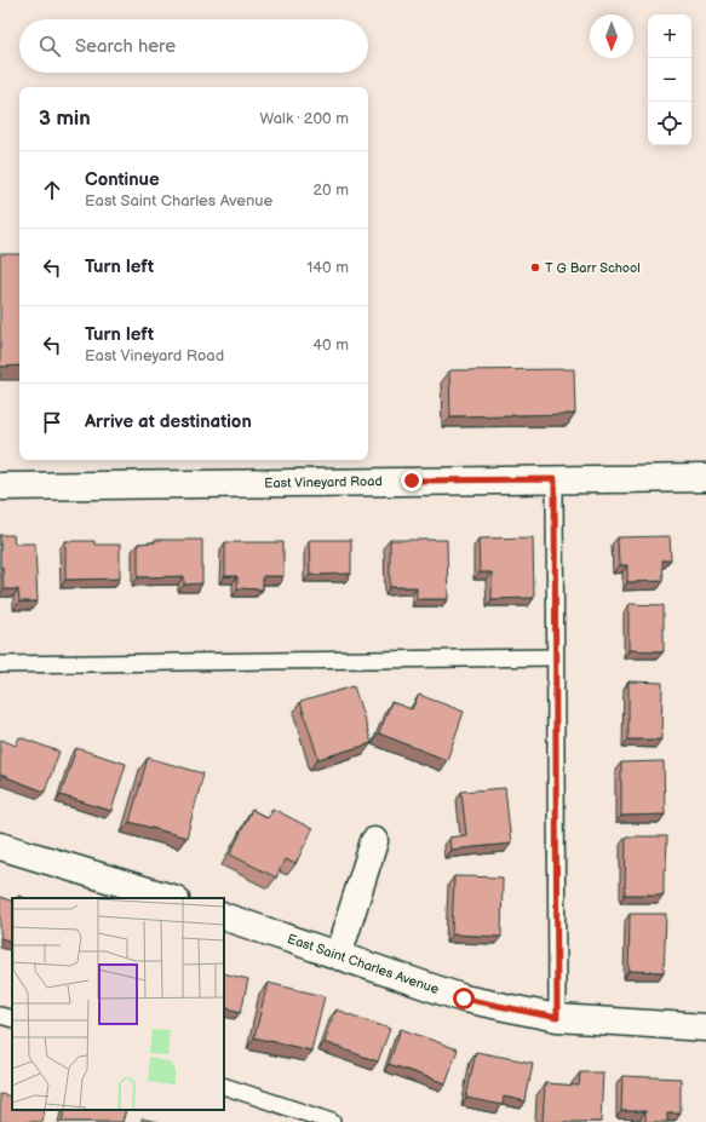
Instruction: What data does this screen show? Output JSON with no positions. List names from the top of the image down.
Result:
{
  "streets": {
    "street": ["East Vineyard Road", "East Saint Charles Avenue"]
  },
  "places": ["T G Barr School"],
  "north": "bottom",
  "page": {
    "map_buttons": ["+", "−"],
    "search": "Search here",
    "heading": ["3 min", "Walk · 200 m"],
    "list": [
      ["Continue", "East Saint Charles Avenue", "20 m"],
      ["Turn left", "140 m"],
      ["Turn left", "East Vineyard Road", "40 m"],
      "Arrive at destination"
    ]
  }
}
